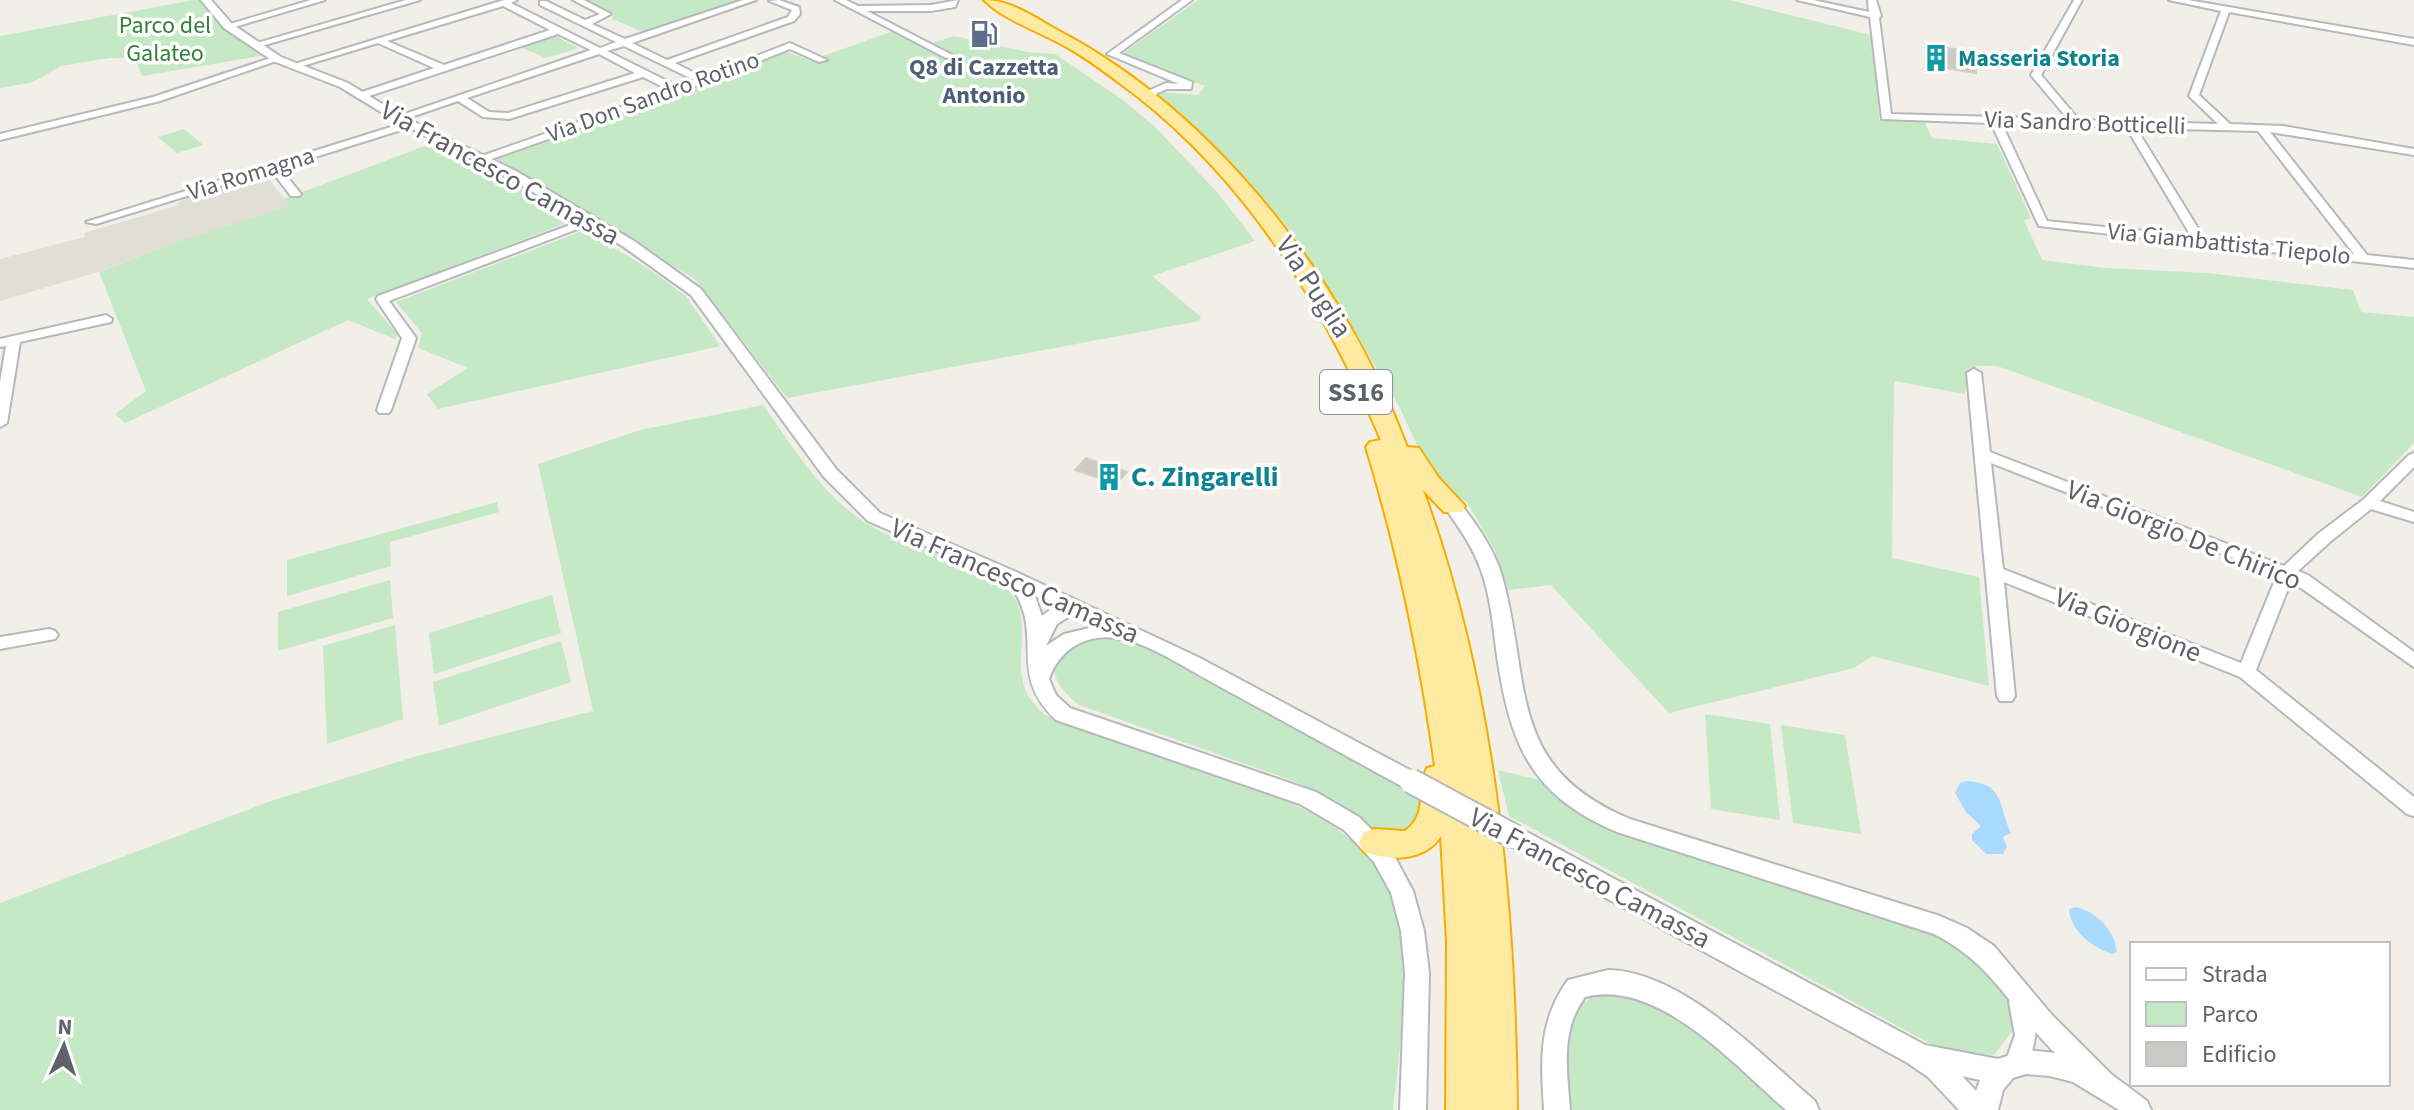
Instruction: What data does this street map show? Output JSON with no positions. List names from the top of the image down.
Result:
{
  "streets": {
    "highway": ["Via Puglia", "SS16"],
    "street": [
      "Via Don Sandro Rotino",
      "Via Sandro Botticelli",
      "Via Francesco Camassa",
      "Via Romagna",
      "Via Giambattista Tiepolo",
      "Via Giorgio De Chirico",
      "Via Giorgione"
    ]
  },
  "crossings": [
    ["Via Don Sandro Rotino", "Via Francesco Camassa"],
    ["Via Sandro Botticelli", "Via Giambattista Tiepolo"],
    ["Via Francesco Camassa", "Via Romagna"],
    ["Via Francesco Camassa", "Via Puglia"],
    ["Via Francesco Camassa", "SS16"],
    ["Via Puglia", "SS16"]
  ],
  "parks": ["Parco del Galateo"],
  "places": {
    "fuel station": ["Q8 di Cazzetta Antonio"],
    "building": ["Masseria Storia", "C. Zingarelli"]
  },
  "legend": ["Strada", "Parco", "Edificio"],
  "north": "top"
}
